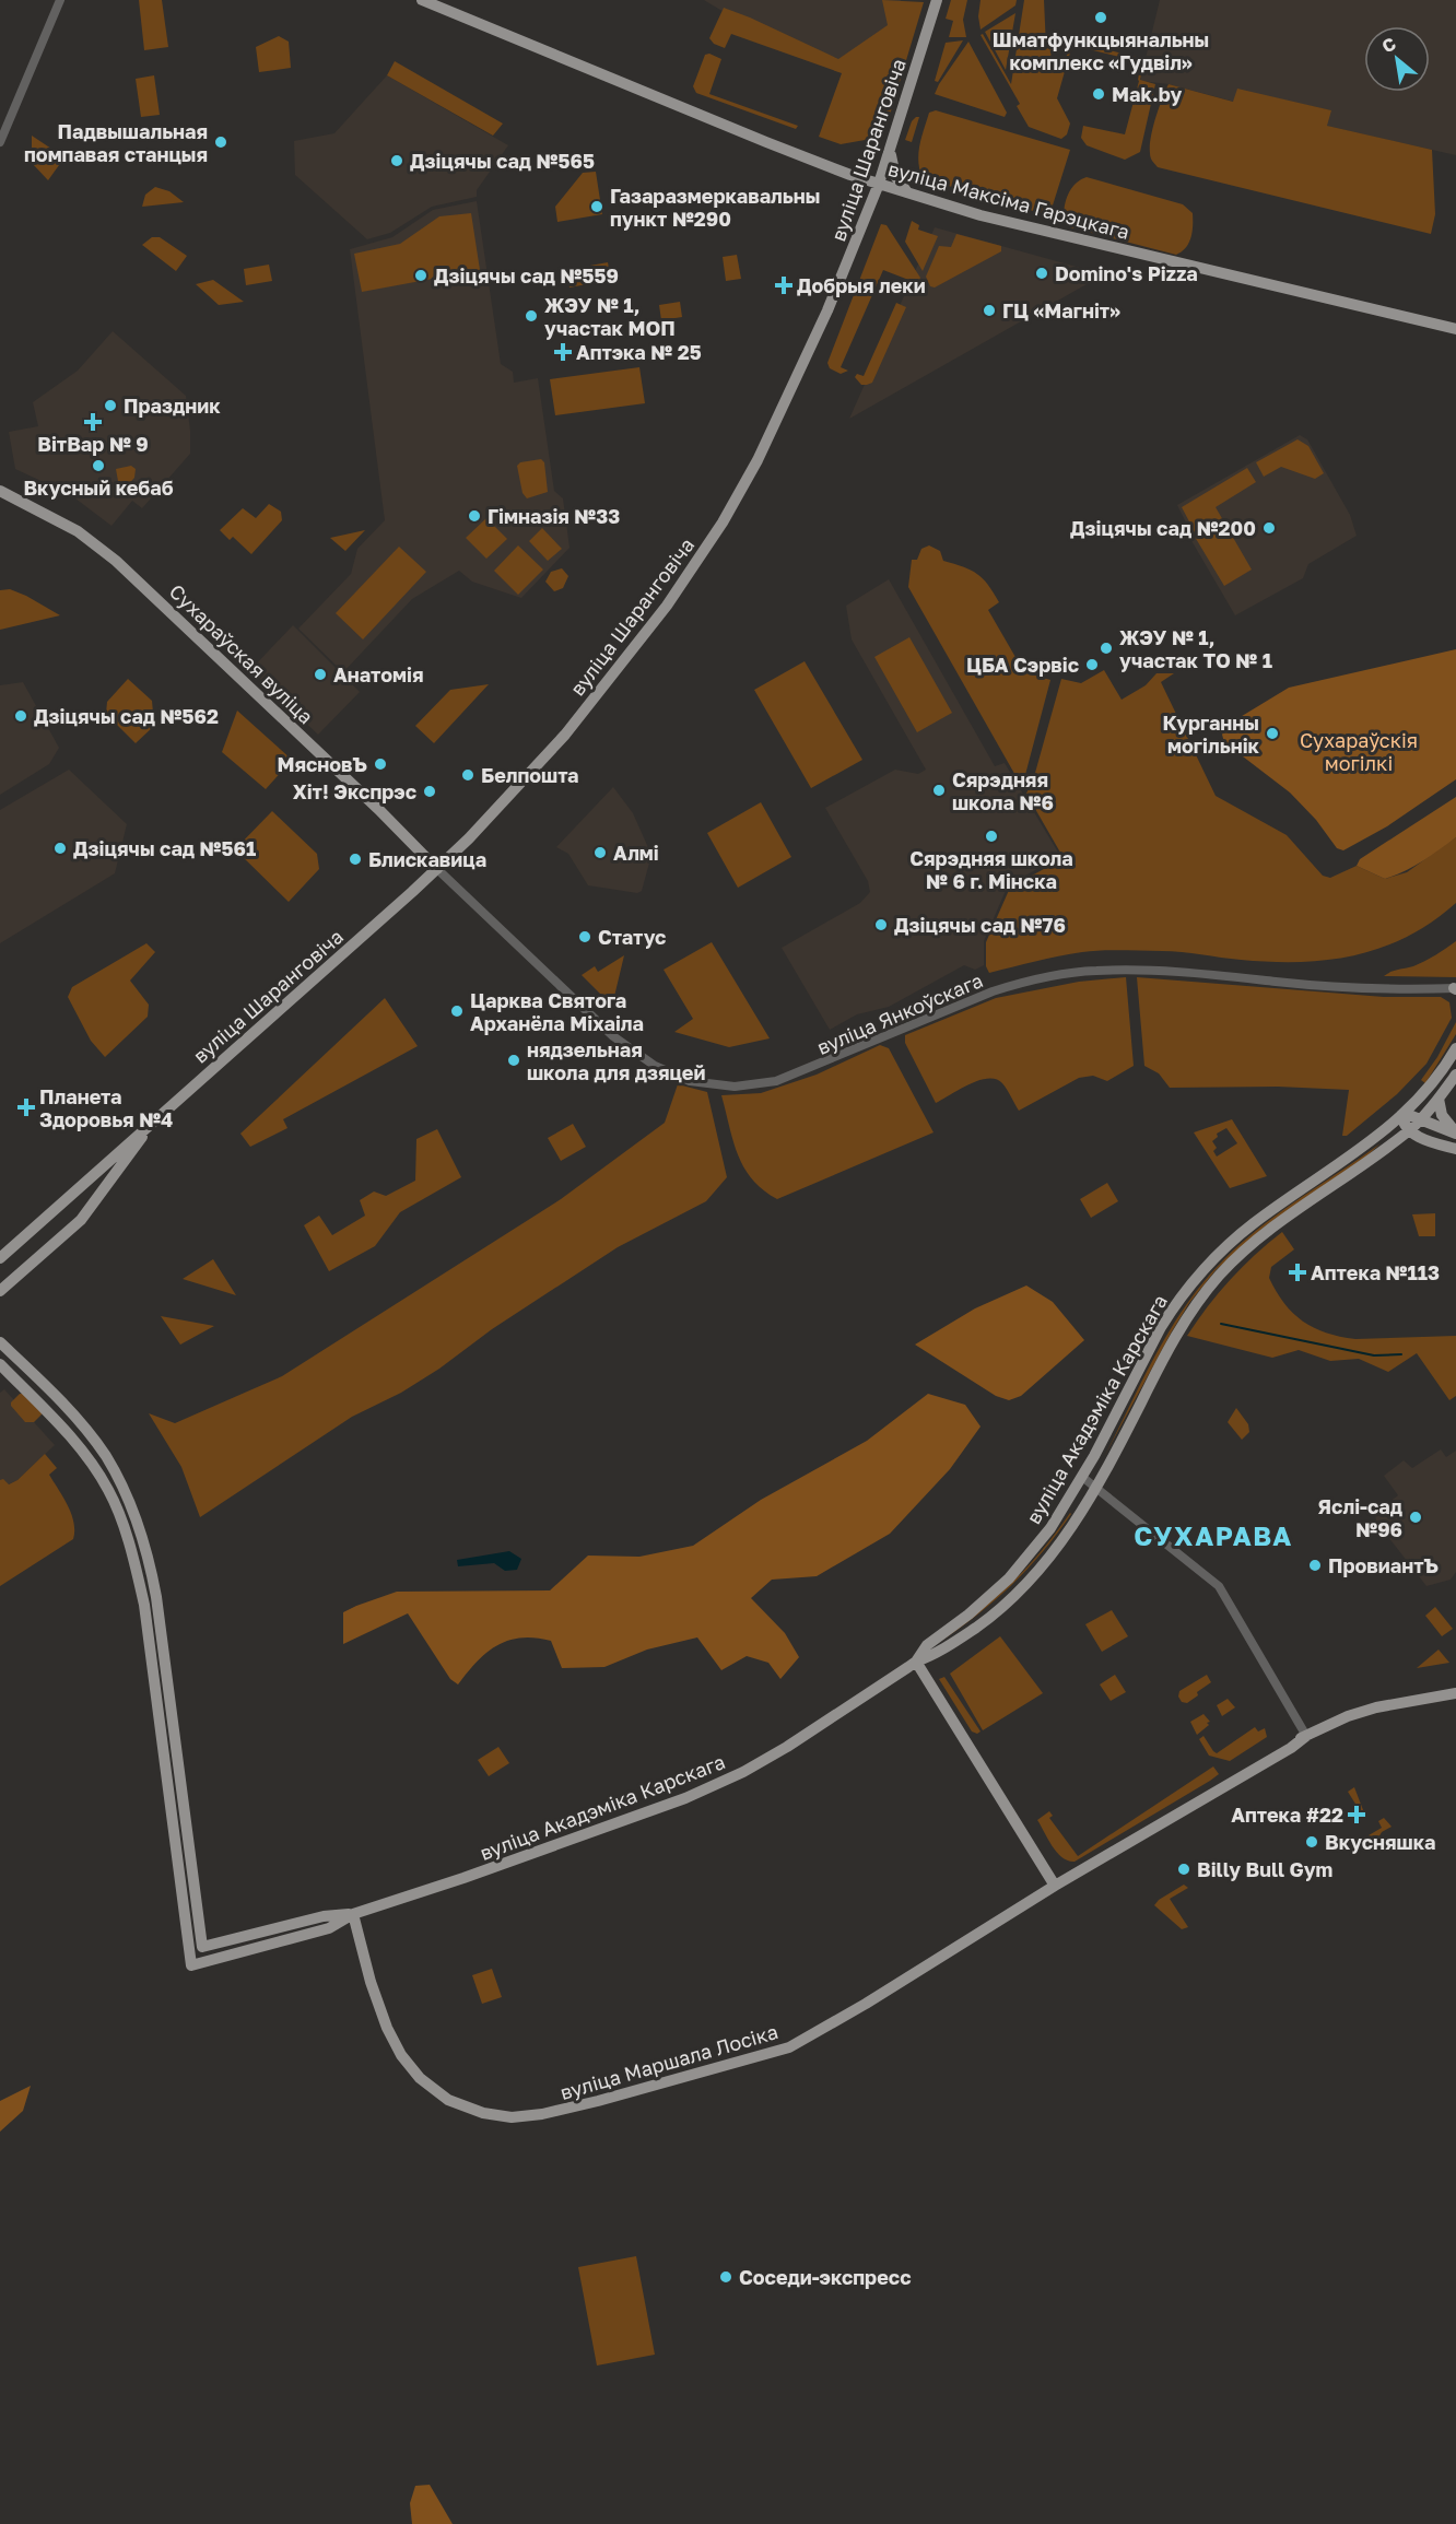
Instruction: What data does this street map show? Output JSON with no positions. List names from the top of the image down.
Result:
{
  "streets": {
    "main road": [
      "вуліца Шаранговіча",
      "вуліца Максіма Гарэцкага",
      "Сухараўская вуліца",
      "вуліца Акадэміка Карскага",
      "вуліца Маршала Лосіка"
    ],
    "street": ["вуліца Янкоўскага"]
  },
  "crossings": [
    ["вуліца Шаранговіча", "вуліца Максіма Гарэцкага"],
    ["вуліца Шаранговіча", "Сухараўская вуліца"],
    ["вуліца Шаранговіча", "вуліца Янкоўскага"],
    ["Сухараўская вуліца", "вуліца Янкоўскага"],
    ["вуліца Акадэміка Карскага", "вуліца Маршала Лосіка"]
  ],
  "districts": ["СУХАРАВА"],
  "parks": ["Сухараўскія могілкі"],
  "places": {
    "other": [
      "Шматфункцыянальны комплекс «Гудвіл»",
      "Mak.by",
      "Падвышальная помпавая станцыя",
      "Дзіцячы сад №565",
      "Газаразмеркавальны пункт №290",
      "Domino's Pizza",
      "Дзіцячы сад №559",
      "ГЦ «Магніт»",
      "ЖЭУ № 1, участак МОП",
      "Праздник",
      "Вкусный кебаб",
      "Гімназія №33",
      "Дзіцячы сад №200",
      "ЖЭУ № 1, участак ТО № 1",
      "ЦБА Сэрвіс",
      "Анатомія",
      "Дзіцячы сад №562",
      "Курганны могільнік",
      "МясновЪ",
      "Белпошта",
      "Сярэдняя школа №6",
      "Хіт! Экспрэс",
      "Сярэдняя школа № 6 г. Мінска",
      "Дзіцячы сад №561",
      "Алмі",
      "Блискавица",
      "Дзіцячы сад №76",
      "Статус",
      "Царква Святога Арханёла Міхаіла",
      "нядзельная школа для дзяцей",
      "Яслі-сад №96",
      "ПровиантЪ",
      "Вкусняшка",
      "Billy Bull Gym",
      "Соседи-экспресс"
    ],
    "health": [
      "Добрыя леки",
      "Аптэка № 25",
      "ВітВар № 9",
      "Планета Здоровья №4",
      "Аптека №113",
      "Аптека #22"
    ]
  },
  "north": "top left"
}
